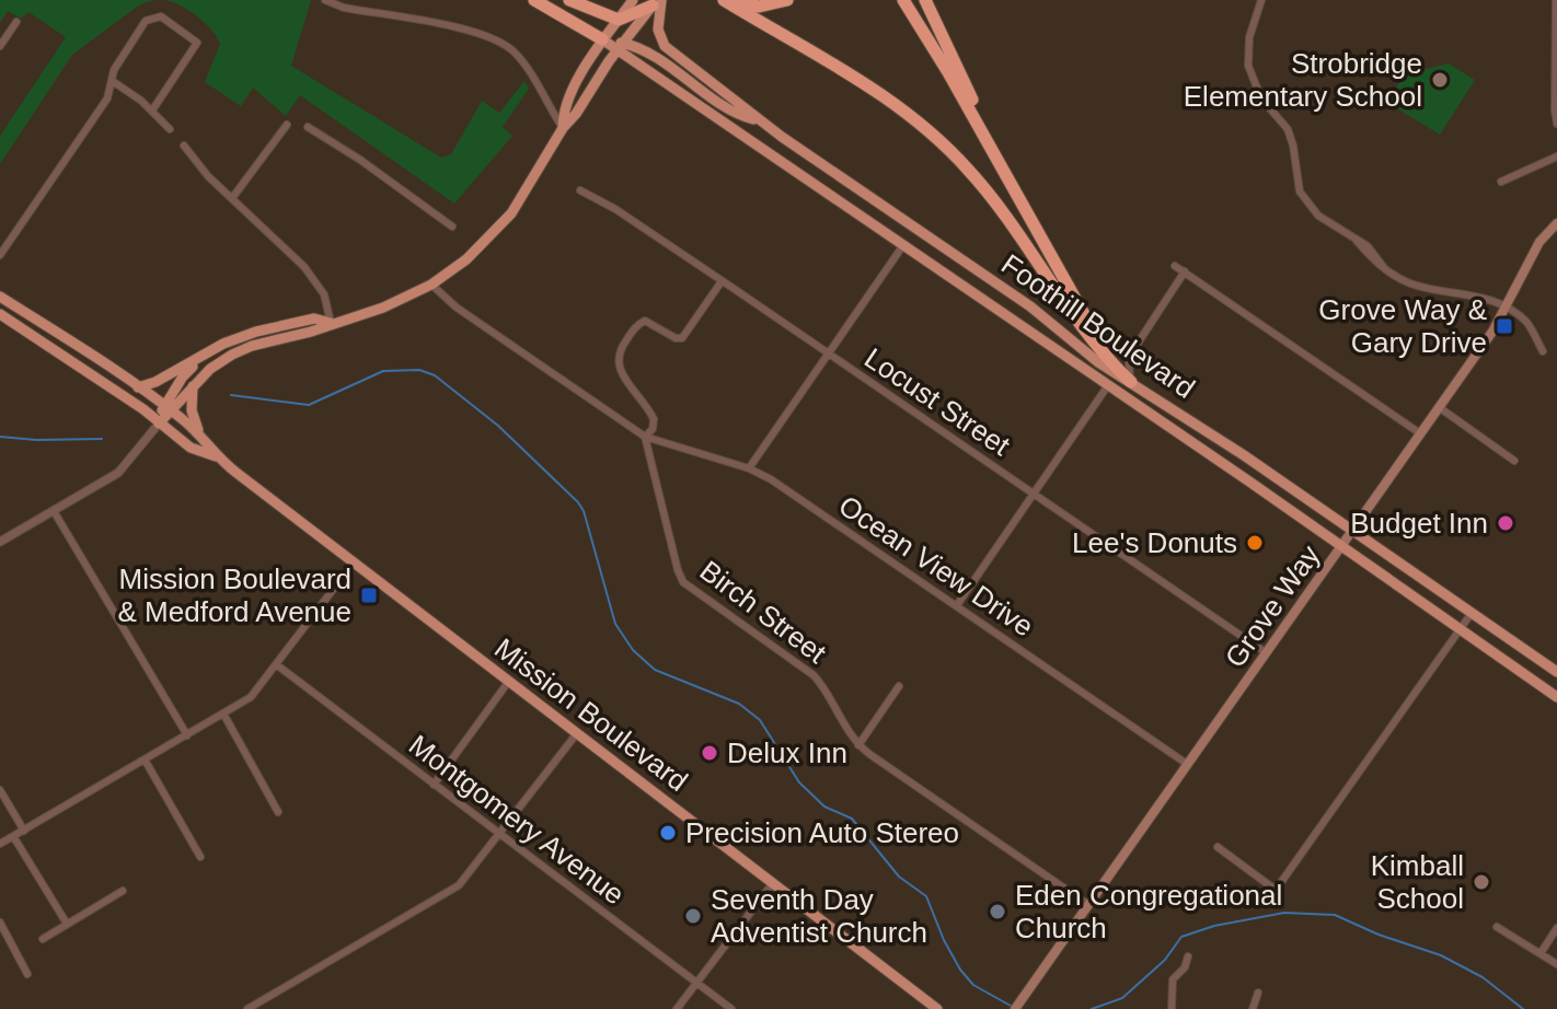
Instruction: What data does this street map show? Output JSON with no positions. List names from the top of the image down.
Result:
{
  "streets": {
    "main road": ["Foothill Boulevard", "Grove Way", "Mission Boulevard"],
    "street": [
      "Locust Street",
      "Ocean View Drive",
      "Birch Street",
      "Montgomery Avenue"
    ]
  },
  "crossings": [
    ["Foothill Boulevard", "Grove Way"],
    ["Locust Street", "Grove Way"],
    ["Locust Street", "Birch Street"],
    ["Ocean View Drive", "Grove Way"],
    ["Ocean View Drive", "Birch Street"],
    ["Grove Way", "Birch Street"]
  ],
  "places": {
    "other": [
      "Strobridge Elementary School",
      "Budget Inn",
      "Lee's Donuts",
      "Delux Inn",
      "Precision Auto Stereo",
      "Kimball School",
      "Eden Congregational Church",
      "Seventh Day Adventist Church"
    ],
    "transit": ["Grove Way & Gary Drive", "Mission Boulevard & Medford Avenue"]
  }
}
